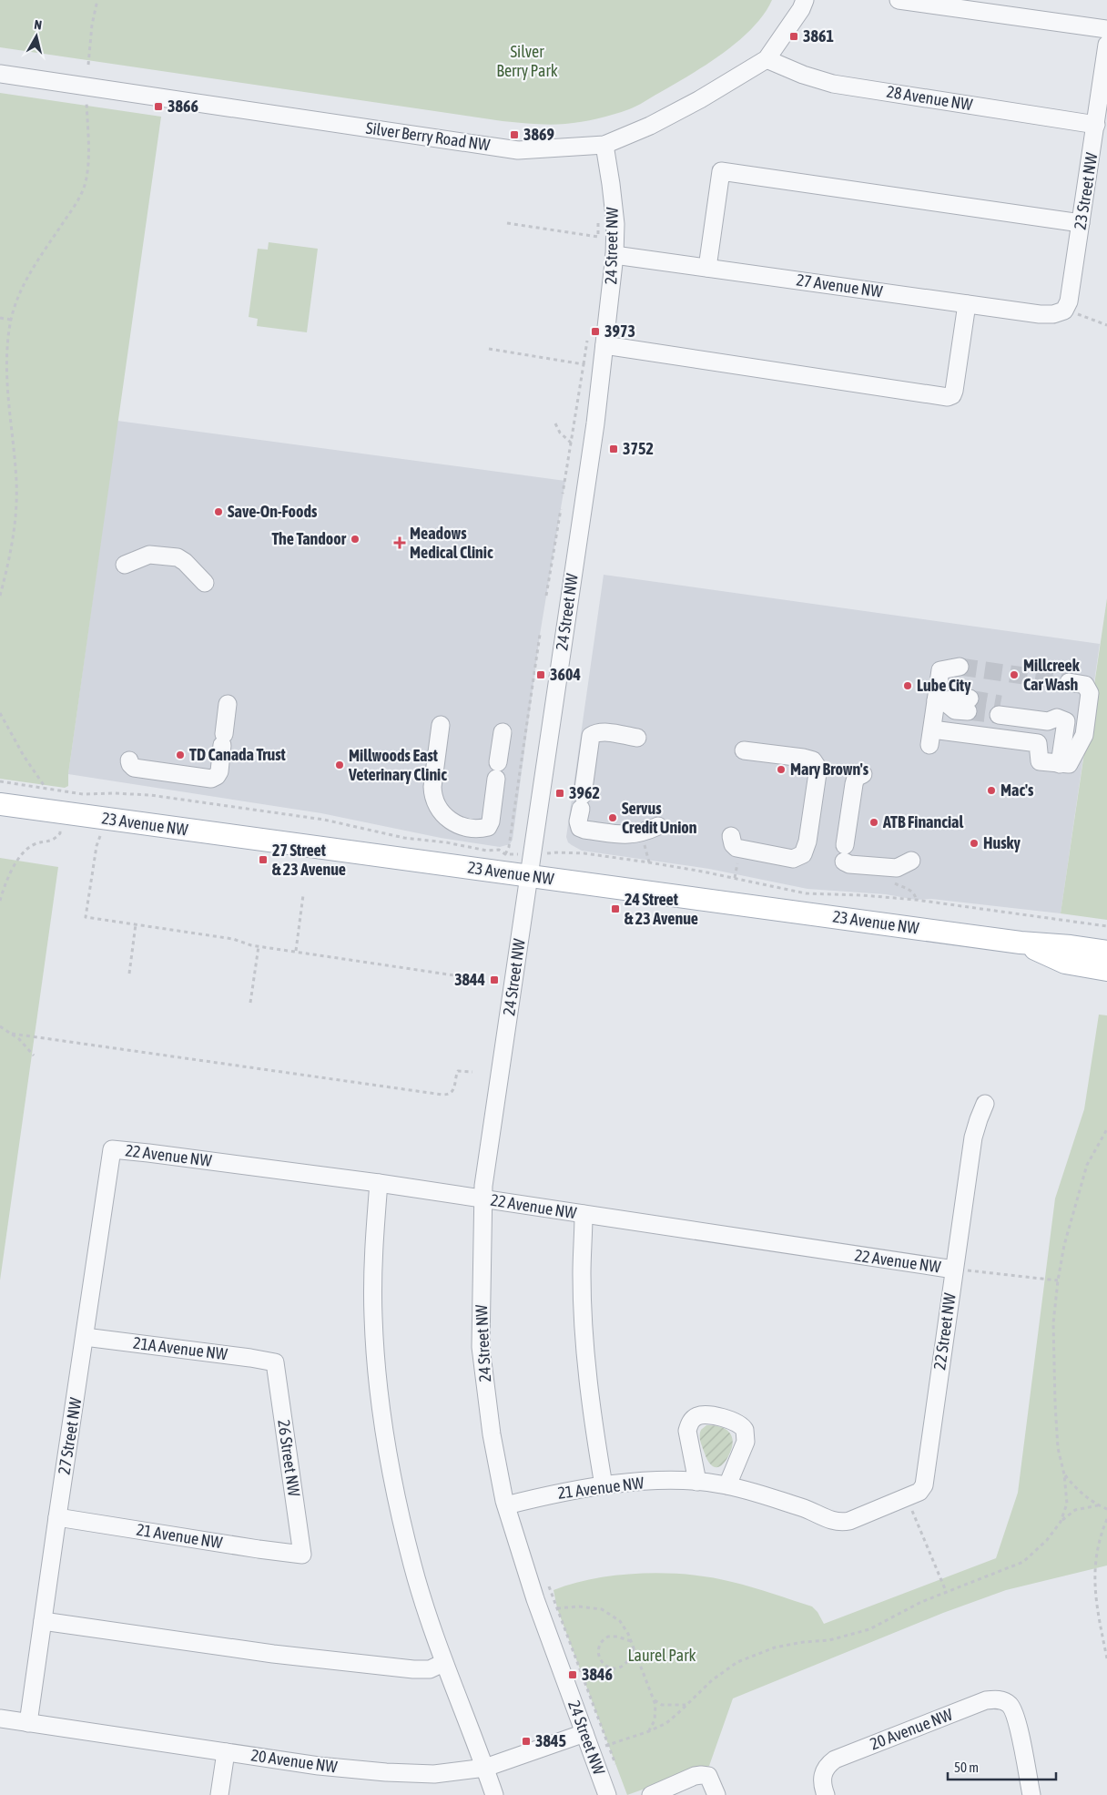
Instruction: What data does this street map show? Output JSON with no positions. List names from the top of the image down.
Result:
{
  "streets": {
    "main road": ["23 Avenue NW"],
    "street": [
      "28 Avenue NW",
      "Silver Berry Road NW",
      "23 Street NW",
      "24 Street NW",
      "27 Avenue NW",
      "22 Avenue NW",
      "22 Street NW",
      "21A Avenue NW",
      "27 Street NW",
      "26 Street NW",
      "21 Avenue NW",
      "20 Avenue NW"
    ]
  },
  "crossings": [
    ["28 Avenue NW", "Silver Berry Road NW"],
    ["28 Avenue NW", "23 Street NW"],
    ["Silver Berry Road NW", "24 Street NW"],
    ["23 Street NW", "27 Avenue NW"],
    ["24 Street NW", "27 Avenue NW"],
    ["24 Street NW", "23 Avenue NW"],
    ["24 Street NW", "22 Avenue NW"],
    ["24 Street NW", "21 Avenue NW"],
    ["24 Street NW", "20 Avenue NW"],
    ["22 Avenue NW", "22 Street NW"],
    ["22 Avenue NW", "27 Street NW"],
    ["22 Street NW", "21 Avenue NW"],
    ["21A Avenue NW", "27 Street NW"],
    ["21A Avenue NW", "26 Street NW"],
    ["27 Street NW", "21 Avenue NW"],
    ["27 Street NW", "20 Avenue NW"],
    ["26 Street NW", "21 Avenue NW"]
  ],
  "parks": ["Silver Berry Park", "Laurel Park"],
  "places": {
    "transit": [
      "3861",
      "3866",
      "3869",
      "3973",
      "3752",
      "3604",
      "3962",
      "27 Street & 23 Avenue",
      "24 Street & 23 Avenue",
      "3844",
      "3846",
      "3845"
    ],
    "other": [
      "Save-On-Foods",
      "The Tandoor",
      "Millcreek Car Wash",
      "Lube City",
      "TD Canada Trust",
      "Millwoods East Veterinary Clinic",
      "Mary Brown's",
      "Mac's",
      "Servus Credit Union",
      "ATB Financial",
      "Husky"
    ],
    "health": ["Meadows Medical Clinic"]
  },
  "scale_bar": "50 m",
  "north": "top"
}
